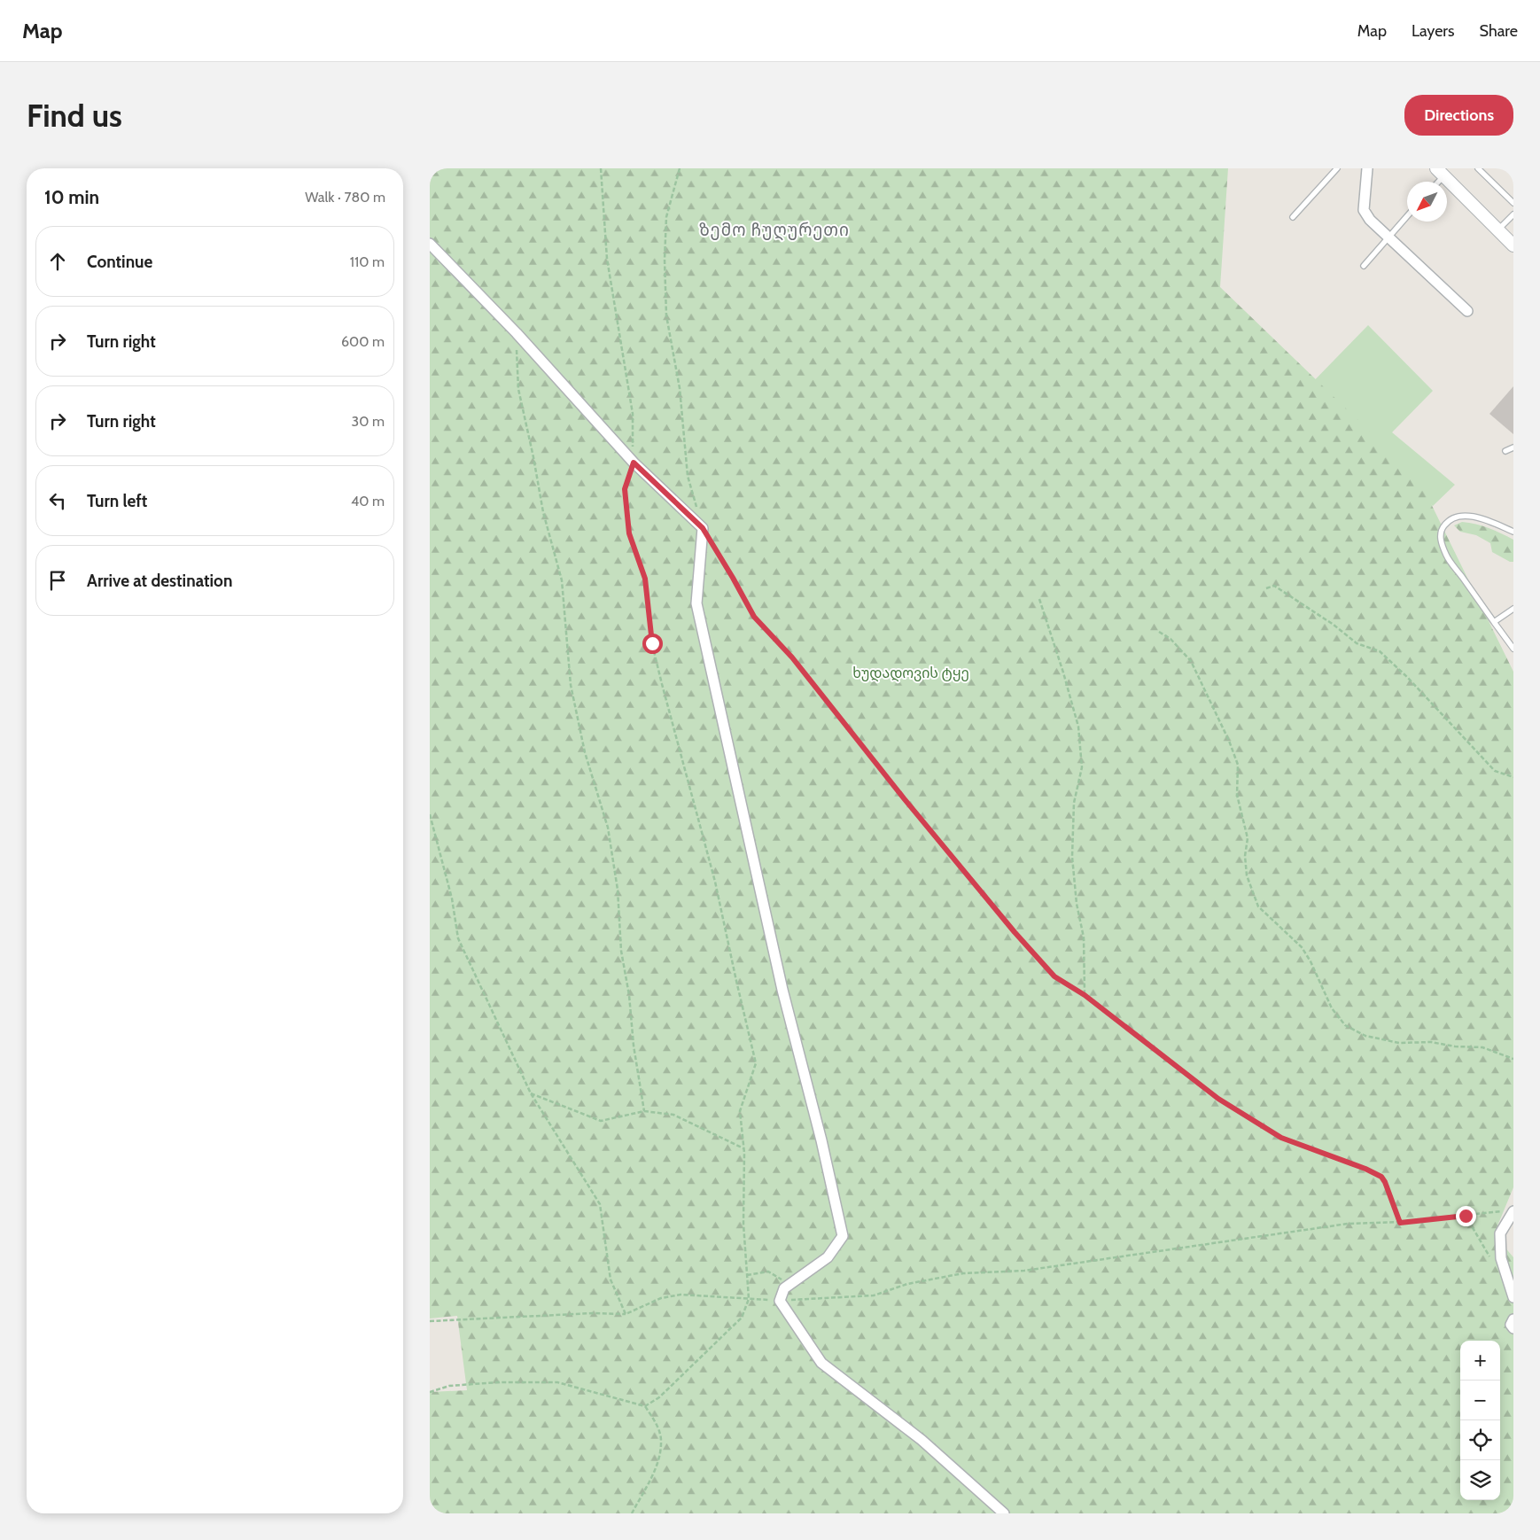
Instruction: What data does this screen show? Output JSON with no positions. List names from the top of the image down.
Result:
{
  "districts": ["ზემო ჩუღურეთი"],
  "parks": ["ხუდადოვის ტყე"],
  "north": "bottom left",
  "page": {
    "header": "Map",
    "nav": ["Map", "Layers", "Share"],
    "buttons": "Directions",
    "title": "Find us",
    "heading": ["10 min", "Walk · 780 m"],
    "list": [
      ["Continue", "110 m"],
      ["Turn right", "600 m"],
      ["Turn right", "30 m"],
      ["Turn left", "40 m"],
      "Arrive at destination"
    ],
    "map_buttons": ["+", "−"]
  }
}
